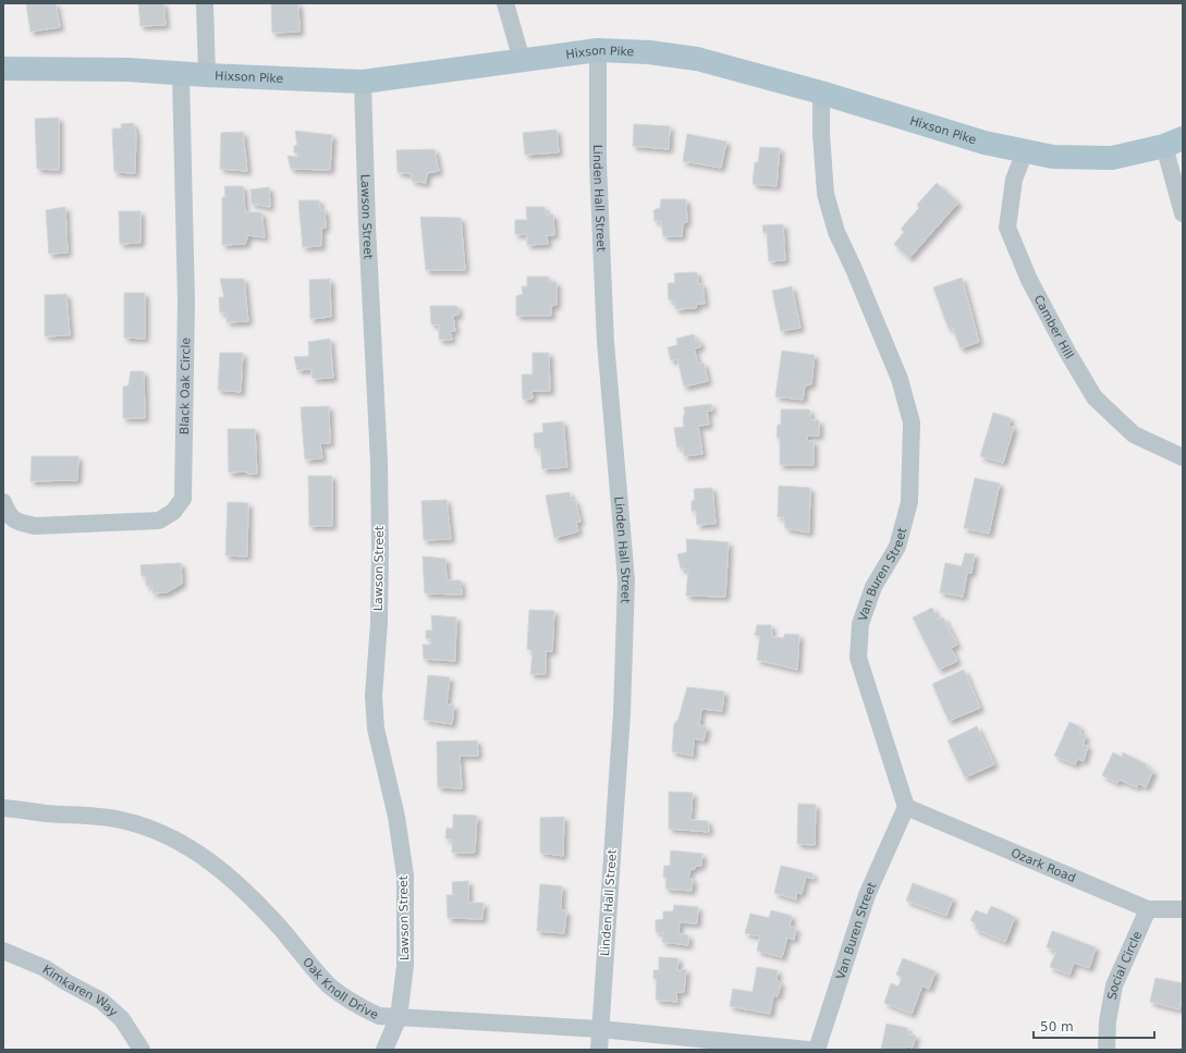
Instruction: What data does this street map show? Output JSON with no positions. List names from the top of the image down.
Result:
{
  "streets": {
    "main road": ["Hixson Pike"],
    "street": [
      "Linden Hall Street",
      "Lawson Street",
      "Camber Hill",
      "Black Oak Circle",
      "Van Buren Street",
      "Ozark Road",
      "Social Circle",
      "Oak Knoll Drive",
      "Kimkaren Way"
    ]
  },
  "crossings": [
    ["Hixson Pike", "Linden Hall Street"],
    ["Hixson Pike", "Lawson Street"],
    ["Hixson Pike", "Camber Hill"],
    ["Hixson Pike", "Black Oak Circle"],
    ["Hixson Pike", "Van Buren Street"],
    ["Linden Hall Street", "Oak Knoll Drive"],
    ["Lawson Street", "Oak Knoll Drive"],
    ["Van Buren Street", "Ozark Road"],
    ["Ozark Road", "Social Circle"]
  ],
  "scale_bar": "50 m"
}
